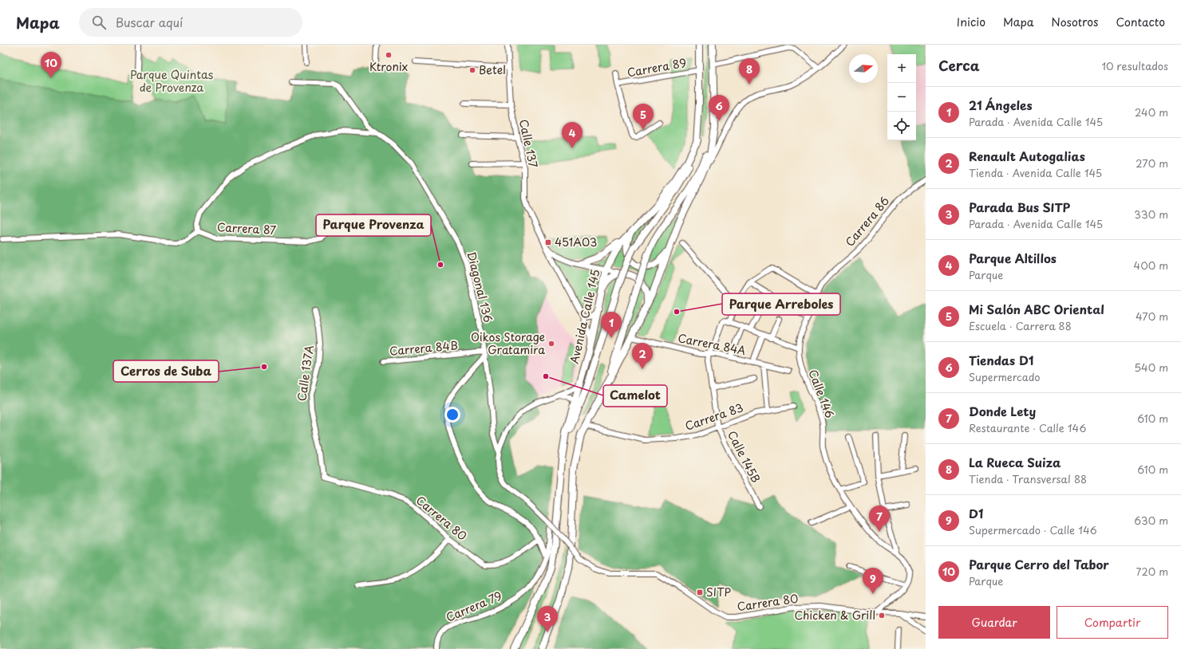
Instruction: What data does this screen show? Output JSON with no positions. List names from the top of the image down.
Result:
{
  "streets": {
    "main road": ["Avenida Calle 145"],
    "street": [
      "Carrera 89",
      "Calle 137",
      "Carrera 86",
      "Carrera 87",
      "Diagonal 136",
      "Carrera 84A",
      "Carrera 84B",
      "Calle 137A",
      "Calle 146",
      "Carrera 83",
      "Calle 145B",
      "Carrera 80",
      "Carrera 79"
    ]
  },
  "crossings": [
    ["Carrera 89", "Avenida Calle 145"],
    ["Calle 137", "Avenida Calle 145"],
    ["Carrera 86", "Calle 146"],
    ["Diagonal 136", "Avenida Calle 145"],
    ["Diagonal 136", "Carrera 84B"],
    ["Diagonal 136", "Carrera 80"],
    ["Diagonal 136", "Carrera 79"],
    ["Carrera 84A", "Calle 145B"],
    ["Calle 137A", "Carrera 80"],
    ["Carrera 83", "Calle 145B"],
    ["Carrera 80", "Carrera 79"]
  ],
  "parks": ["Parque Quintas de Provenza"],
  "places": {
    "other": [
      "Ktronix",
      "Betel",
      "Parque Provenza",
      "Parque Arreboles",
      "Oikos Storage Gratamira",
      "Cerros de Suba",
      "Camelot",
      "Chicken & Grill"
    ],
    "transit": ["451A03", "SITP"]
  },
  "north": "right",
  "page": {
    "header": "Mapa",
    "search": "Buscar aquí",
    "nav": [
      "Inicio",
      "Mapa",
      "Nosotros",
      "Contacto"
    ],
    "heading": ["Cerca", "10 resultados"],
    "pins": [
      "10",
      "8",
      "6",
      "5",
      "4",
      "1",
      "2",
      "7",
      "9",
      "3"
    ],
    "map_buttons": ["+", "−"],
    "list": [
      {
        "mark": "1",
        "name": "21 Ángeles",
        "note": "Parada · Avenida Calle 145",
        "value": "240 m"
      },
      {
        "mark": "2",
        "name": "Renault Autogalias",
        "note": "Tienda · Avenida Calle 145",
        "value": "270 m"
      },
      {
        "mark": "3",
        "name": "Parada Bus SITP",
        "note": "Parada · Avenida Calle 145",
        "value": "330 m"
      },
      {
        "mark": "4",
        "name": "Parque Altillos",
        "note": "Parque",
        "value": "400 m"
      },
      {
        "mark": "5",
        "name": "Mi Salón ABC Oriental",
        "note": "Escuela · Carrera 88",
        "value": "470 m"
      },
      {
        "mark": "6",
        "name": "Tiendas D1",
        "note": "Supermercado",
        "value": "540 m"
      },
      {
        "mark": "7",
        "name": "Donde Lety",
        "note": "Restaurante · Calle 146",
        "value": "610 m"
      },
      {
        "mark": "8",
        "name": "La Rueca Suiza",
        "note": "Tienda · Transversal 88",
        "value": "610 m"
      },
      {
        "mark": "9",
        "name": "D1",
        "note": "Supermercado · Calle 146",
        "value": "630 m"
      },
      {
        "mark": "10",
        "name": "Parque Cerro del Tabor",
        "note": "Parque",
        "value": "720 m"
      }
    ],
    "buttons": ["Guardar", "Compartir"]
  }
}
